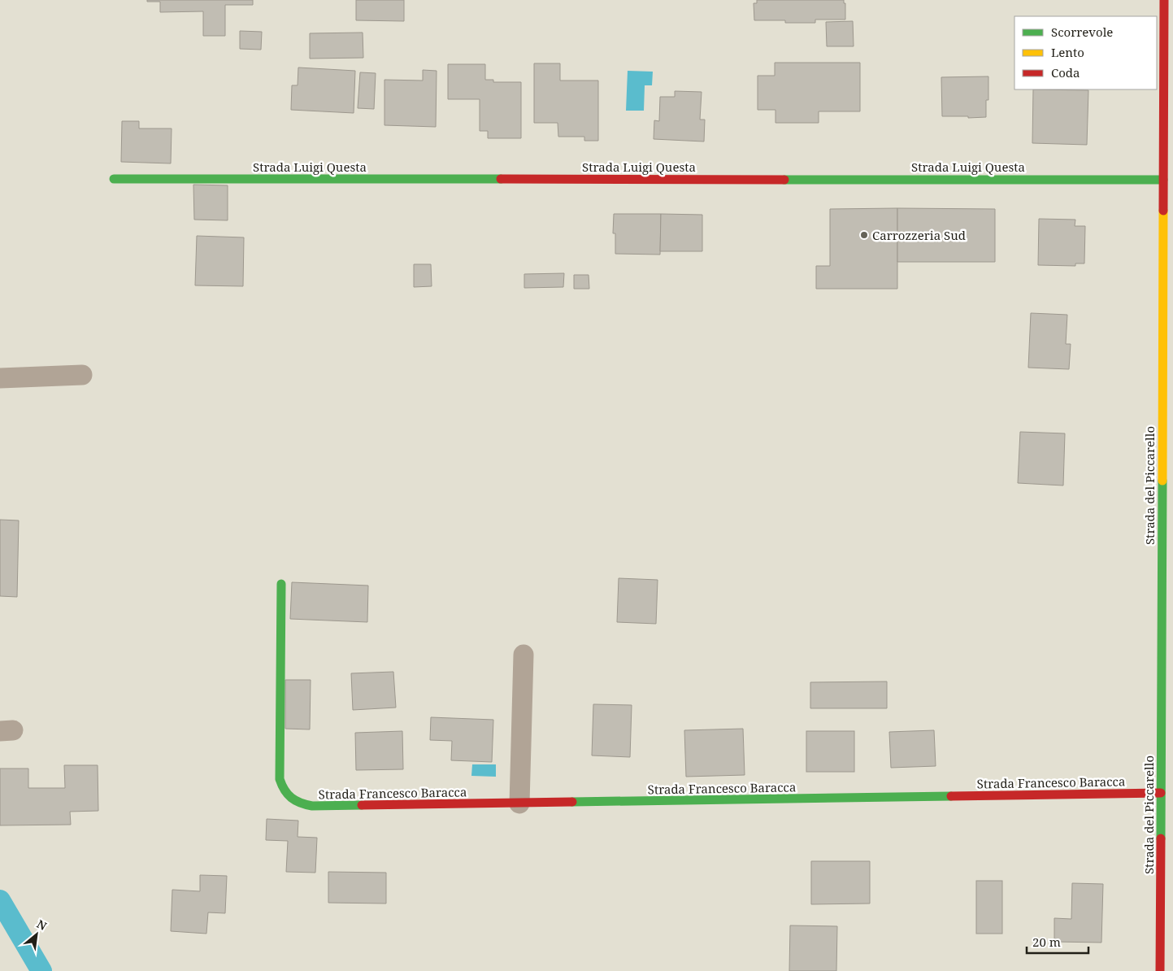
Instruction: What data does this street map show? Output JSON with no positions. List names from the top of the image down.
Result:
{
  "streets": {
    "street": ["Strada Luigi Questa", "Strada del Piccarello", "Strada Francesco Baracca"]
  },
  "crossings": [
    ["Strada Luigi Questa", "Strada del Piccarello"],
    ["Strada del Piccarello", "Strada Francesco Baracca"]
  ],
  "places": ["Carrozzeria Sud"],
  "legend": ["Scorrevole", "Lento", "Coda"],
  "scale_bar": "20 m",
  "north": "top right"
}
